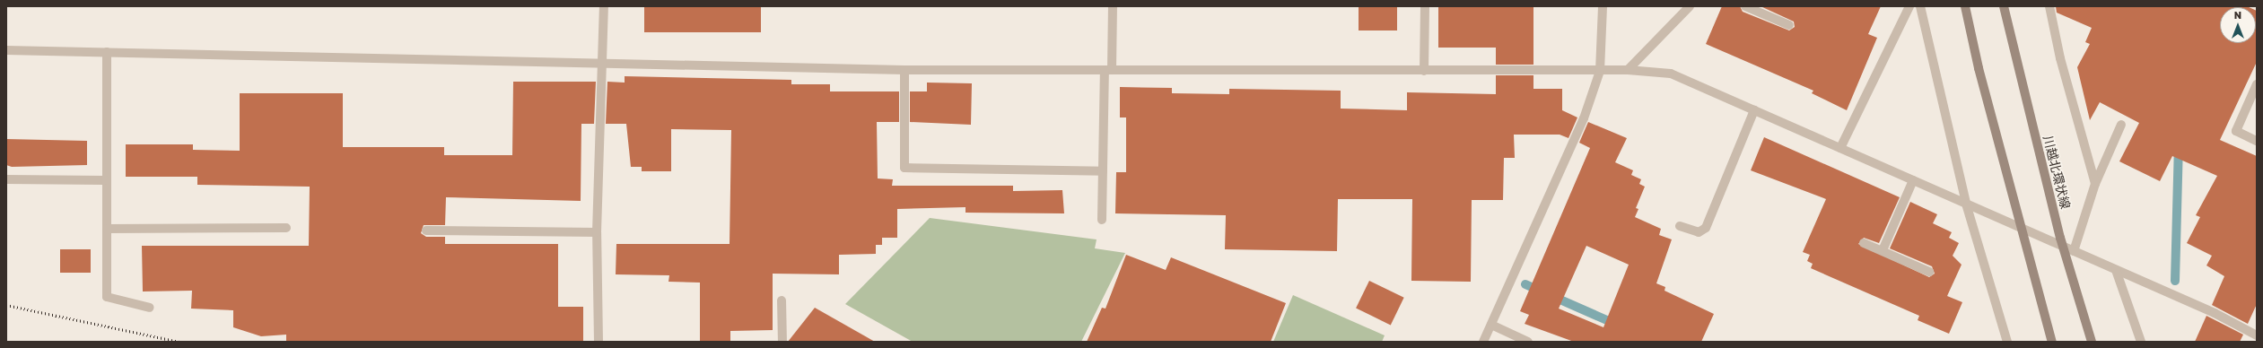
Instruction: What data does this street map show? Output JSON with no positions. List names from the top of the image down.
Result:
{
  "streets": {
    "main road": ["川越北環状線"]
  },
  "north": "top"
}
